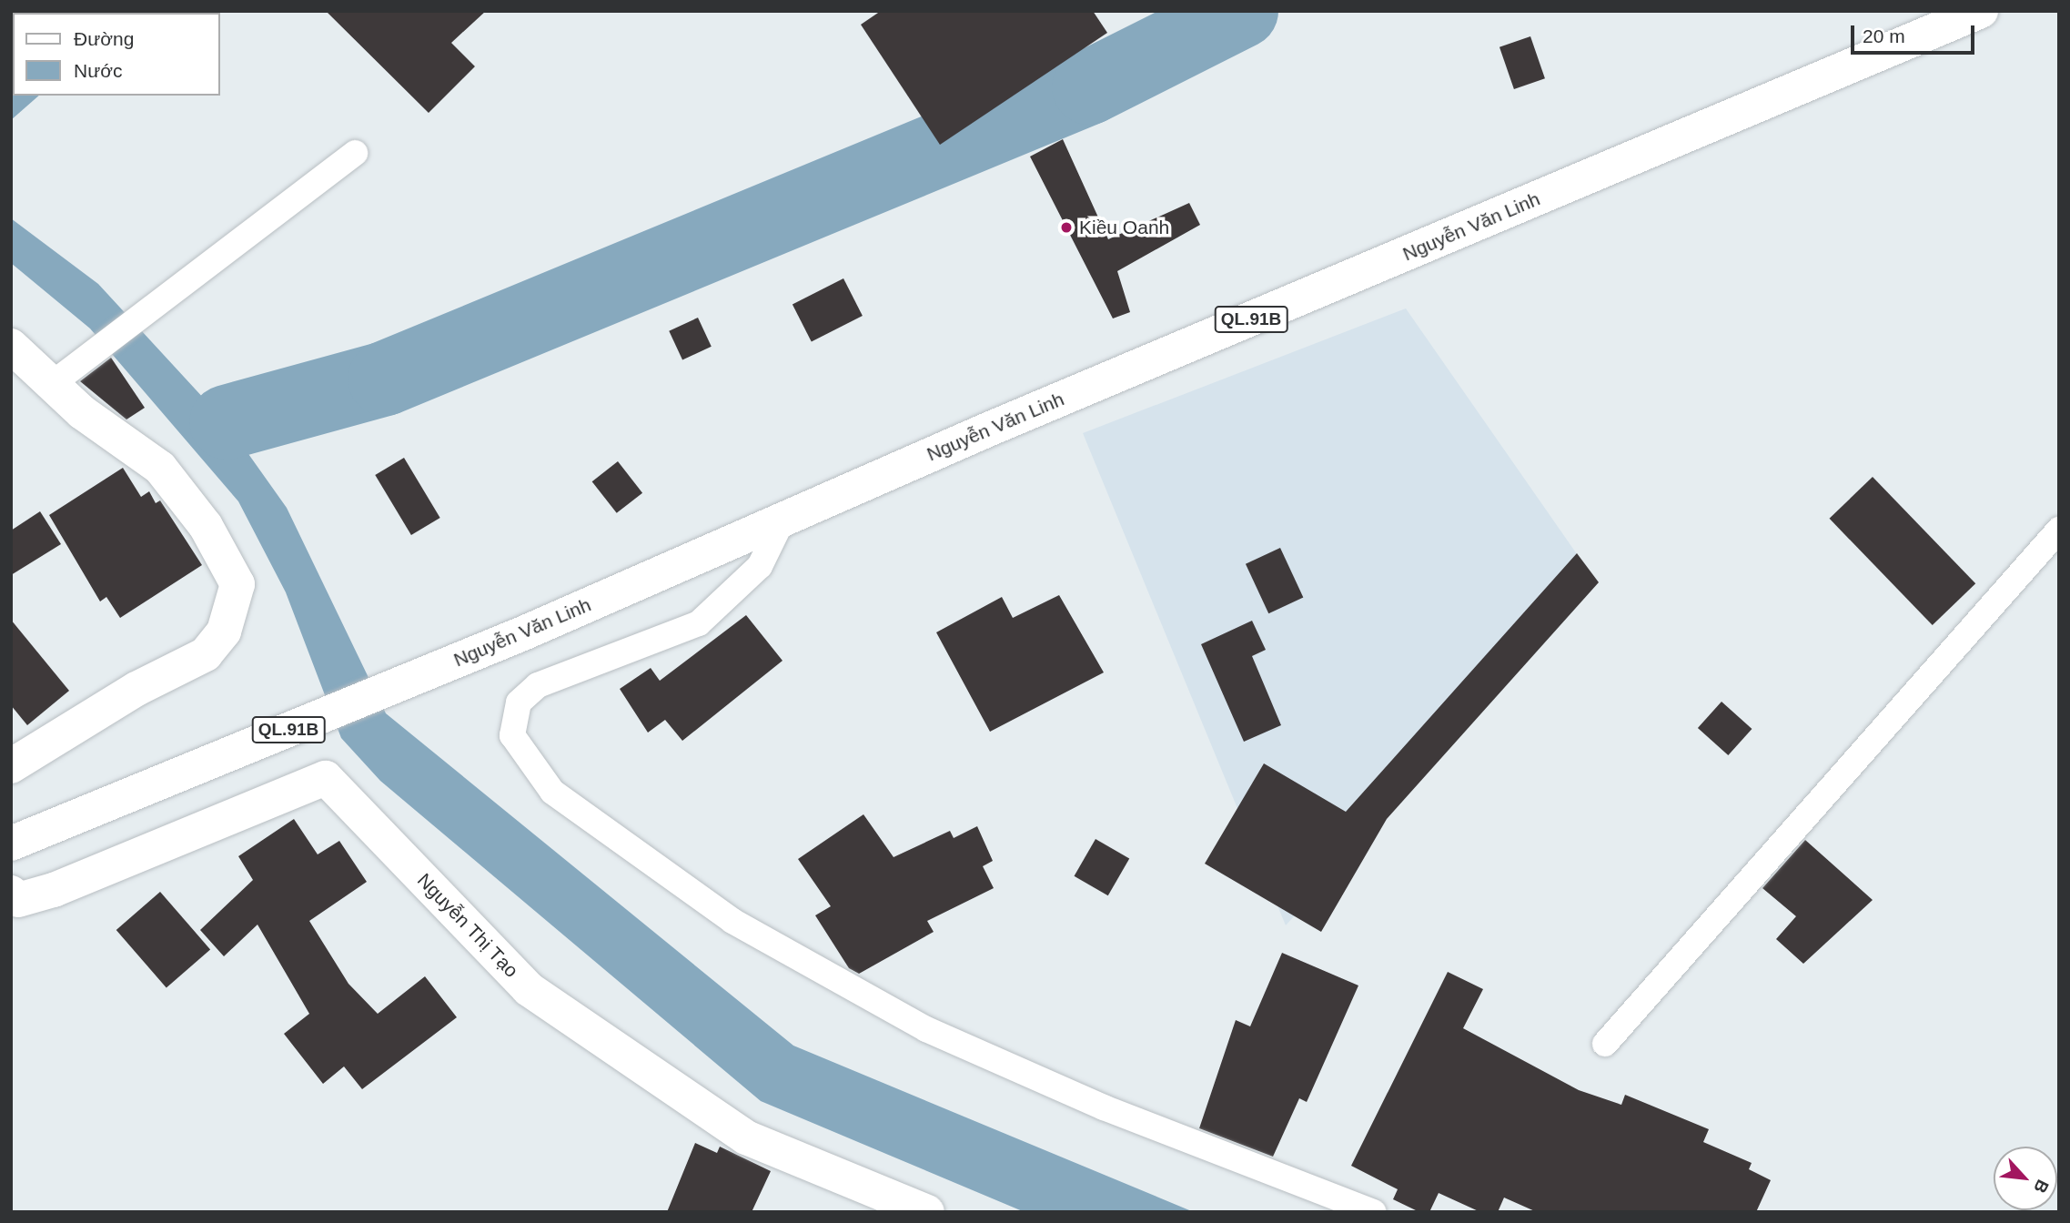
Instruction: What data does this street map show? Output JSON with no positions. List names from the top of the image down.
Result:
{
  "streets": {
    "main road": ["Nguyễn Văn Linh", "QL.91B", "Nguyễn Thị Tạo"]
  },
  "places": ["Kiều Oanh"],
  "legend": ["Đường", "Nước"],
  "scale_bar": "20 m",
  "north": "bottom right"
}
